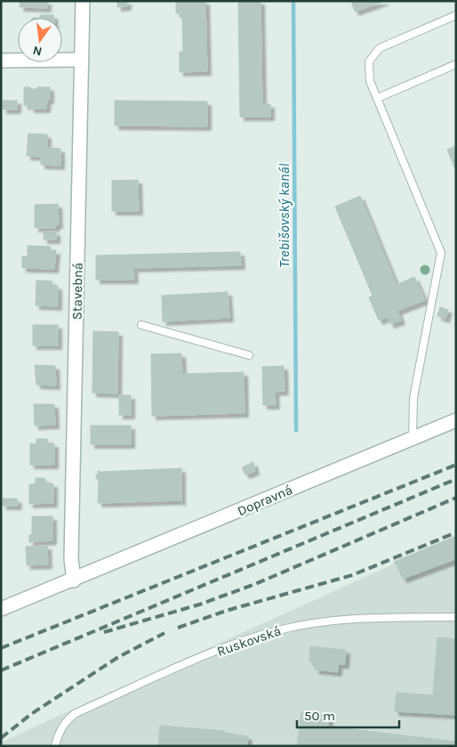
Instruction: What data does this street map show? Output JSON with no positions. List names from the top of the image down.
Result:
{
  "streets": {
    "street": ["Stavebná", "Dopravná"],
    "lane": ["Ruskovská"]
  },
  "crossings": [
    ["Stavebná", "Dopravná"]
  ],
  "water": ["Trebišovský kanál"],
  "scale_bar": "50 m",
  "north": "bottom"
}
